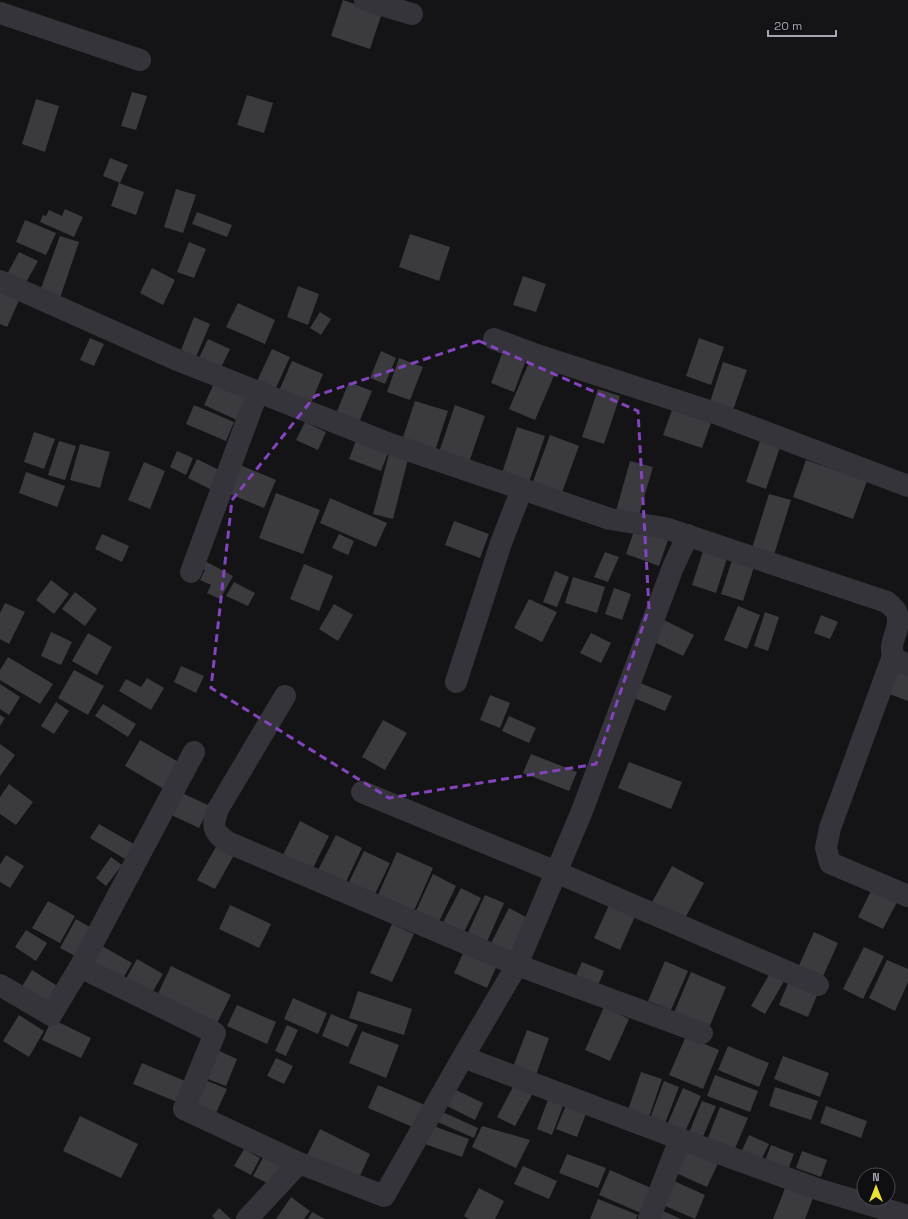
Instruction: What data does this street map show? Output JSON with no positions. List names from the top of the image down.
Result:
{
  "scale_bar": "20 m",
  "north": "top"
}
